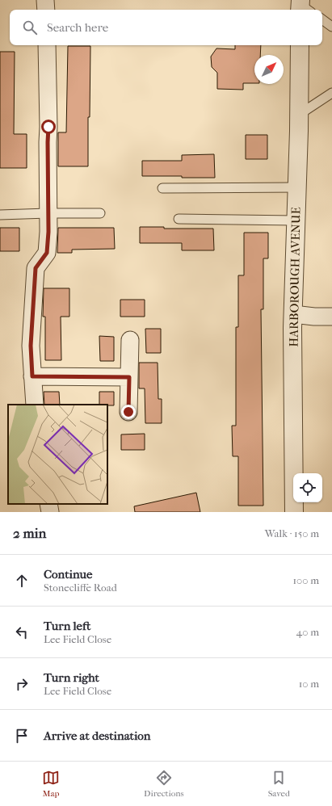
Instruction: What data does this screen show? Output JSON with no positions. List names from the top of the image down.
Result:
{
  "streets": {
    "street": ["HARBOROUGH AVENUE"]
  },
  "north": "top right",
  "page": {
    "search": "Search here",
    "heading": ["2 min", "Walk · 150 m"],
    "list": [
      ["Continue", "Stonecliffe Road", "100 m"],
      ["Turn left", "Lee Field Close", "40 m"],
      ["Turn right", "Lee Field Close", "10 m"],
      "Arrive at destination"
    ],
    "nav": ["Map", "Directions", "Saved"]
  }
}
